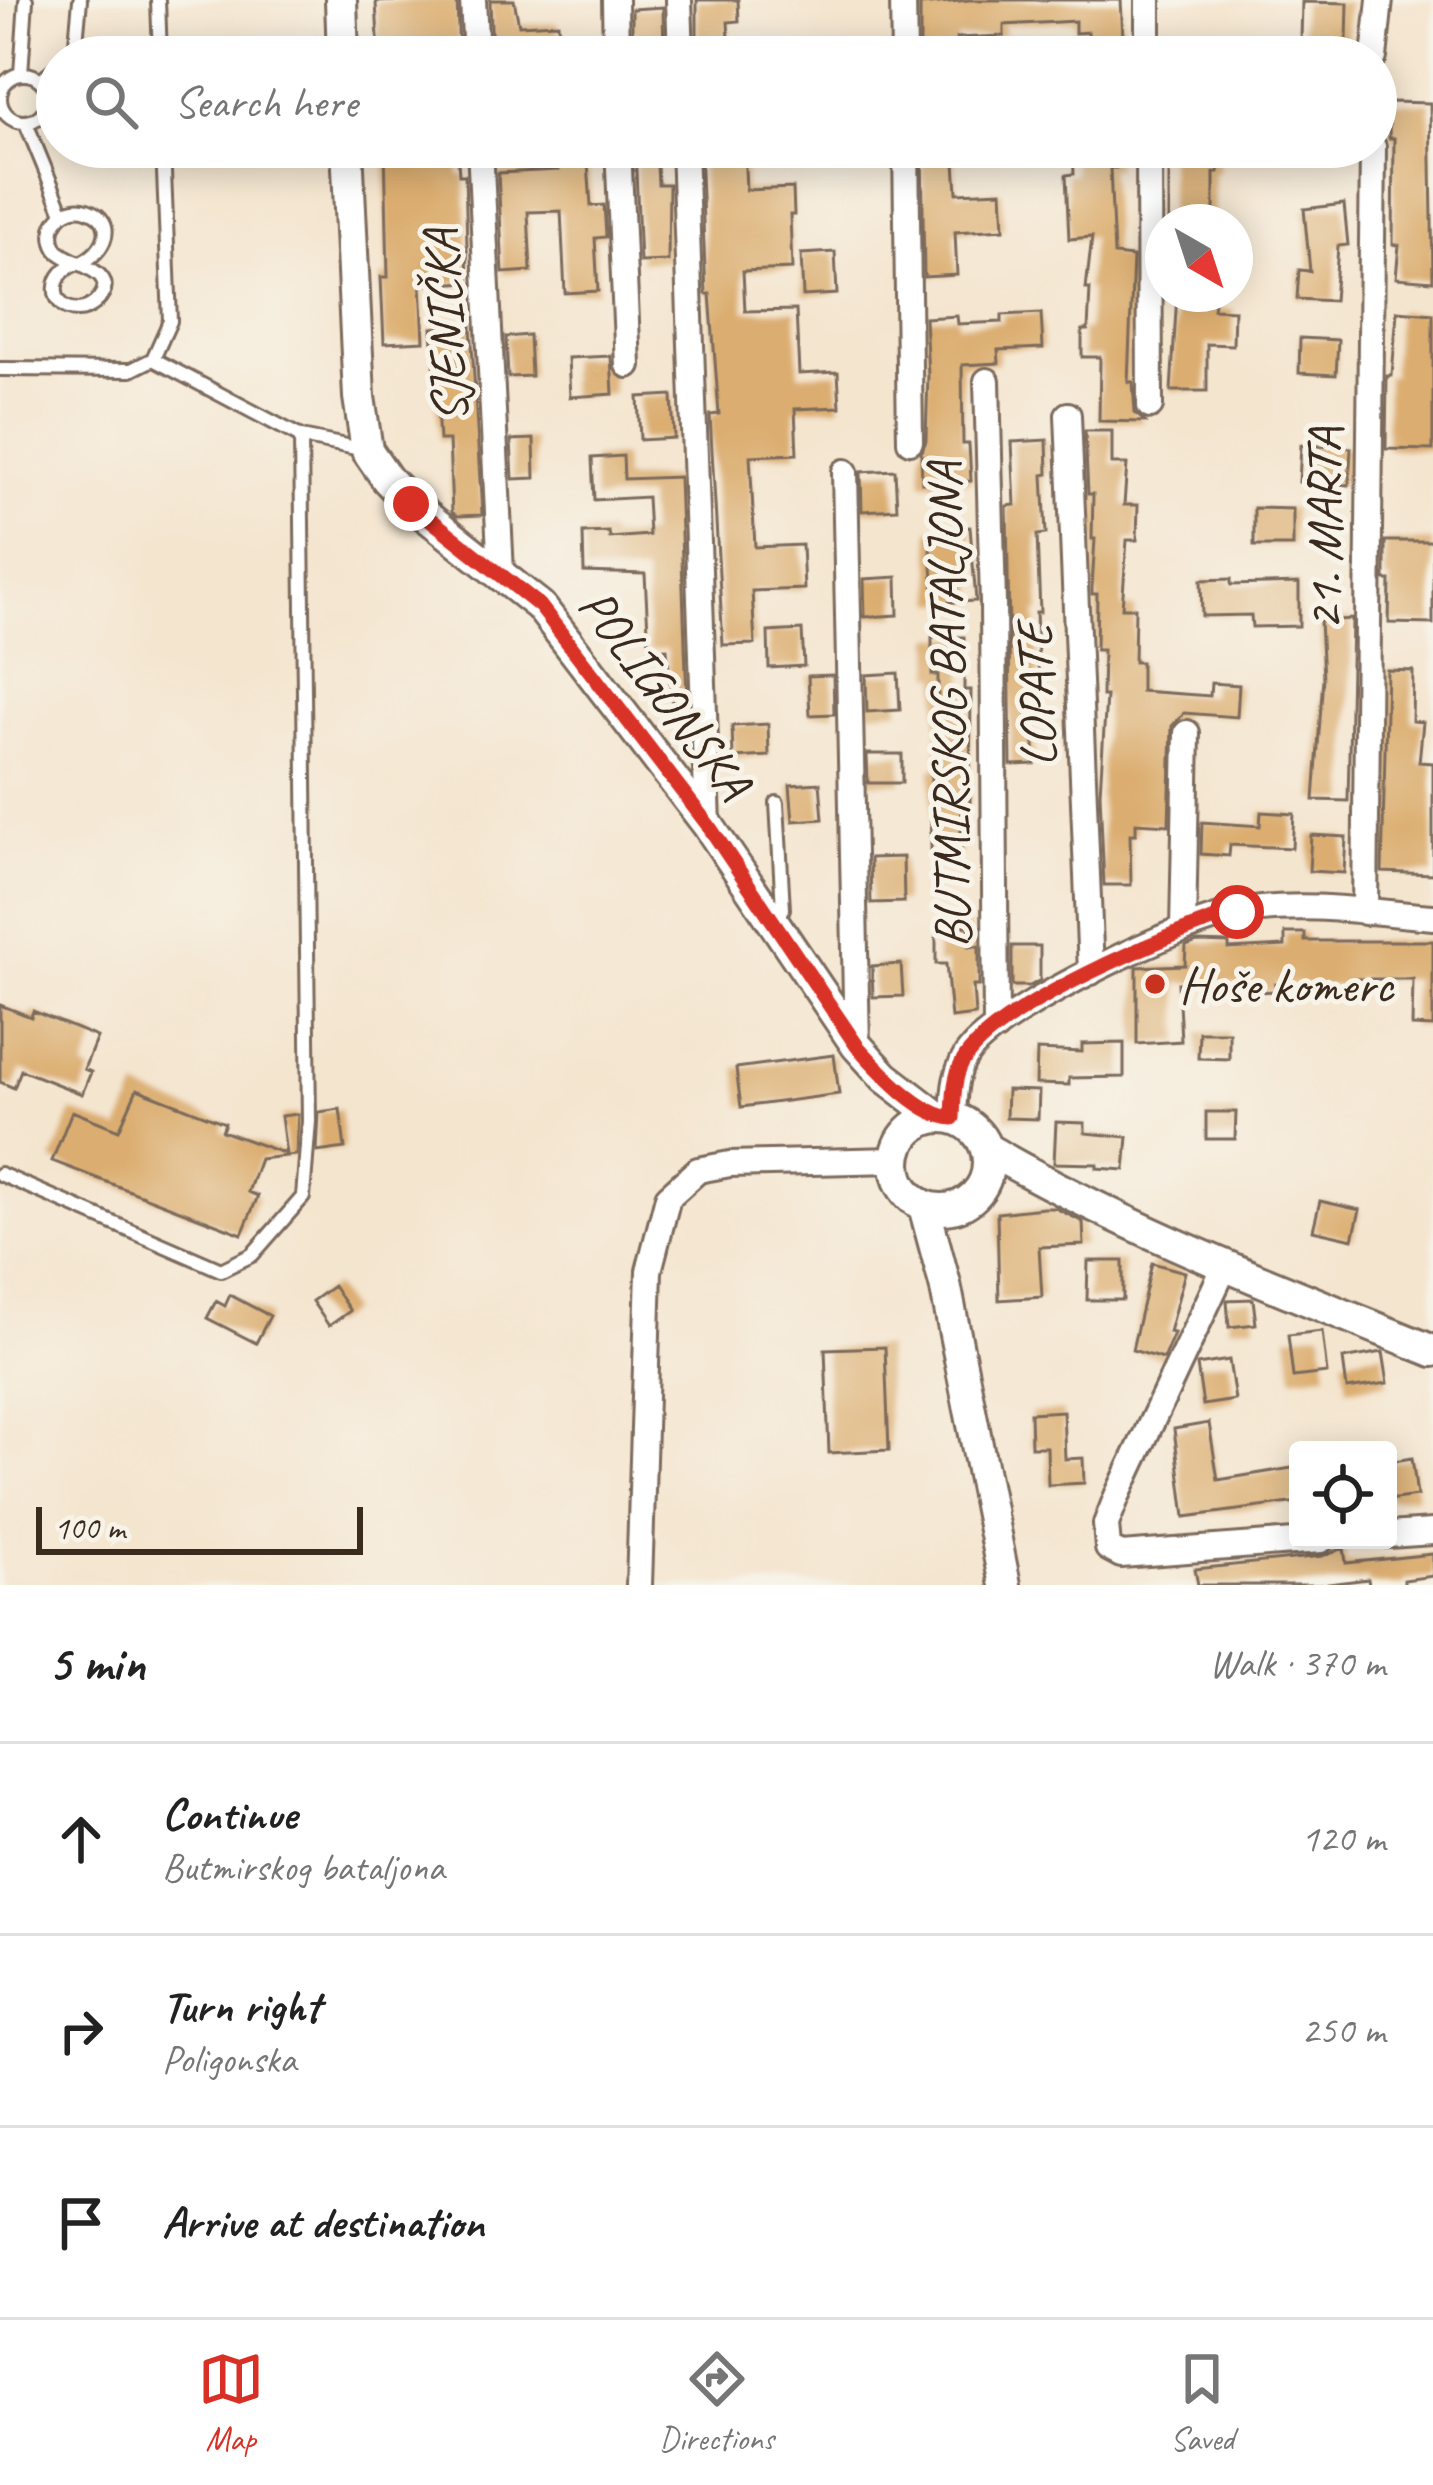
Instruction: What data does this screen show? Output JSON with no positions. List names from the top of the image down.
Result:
{
  "streets": {
    "street": [
      "SJENIČKA",
      "21. MARTA",
      "POLIGONSKA",
      "LOPATE",
      "BUTMIRSKOG BATALJONA"
    ]
  },
  "crossings": [
    ["SJENIČKA", "POLIGONSKA"]
  ],
  "places": ["Hoše komerc"],
  "scale_bar": "100 m",
  "north": "bottom right",
  "page": {
    "search": "Search here",
    "scale": "100 m",
    "heading": ["5 min", "Walk · 370 m"],
    "list": [
      ["Continue", "Butmirskog bataljona", "120 m"],
      ["Turn right", "Poligonska", "250 m"],
      "Arrive at destination"
    ],
    "nav": ["Map", "Directions", "Saved"]
  }
}
